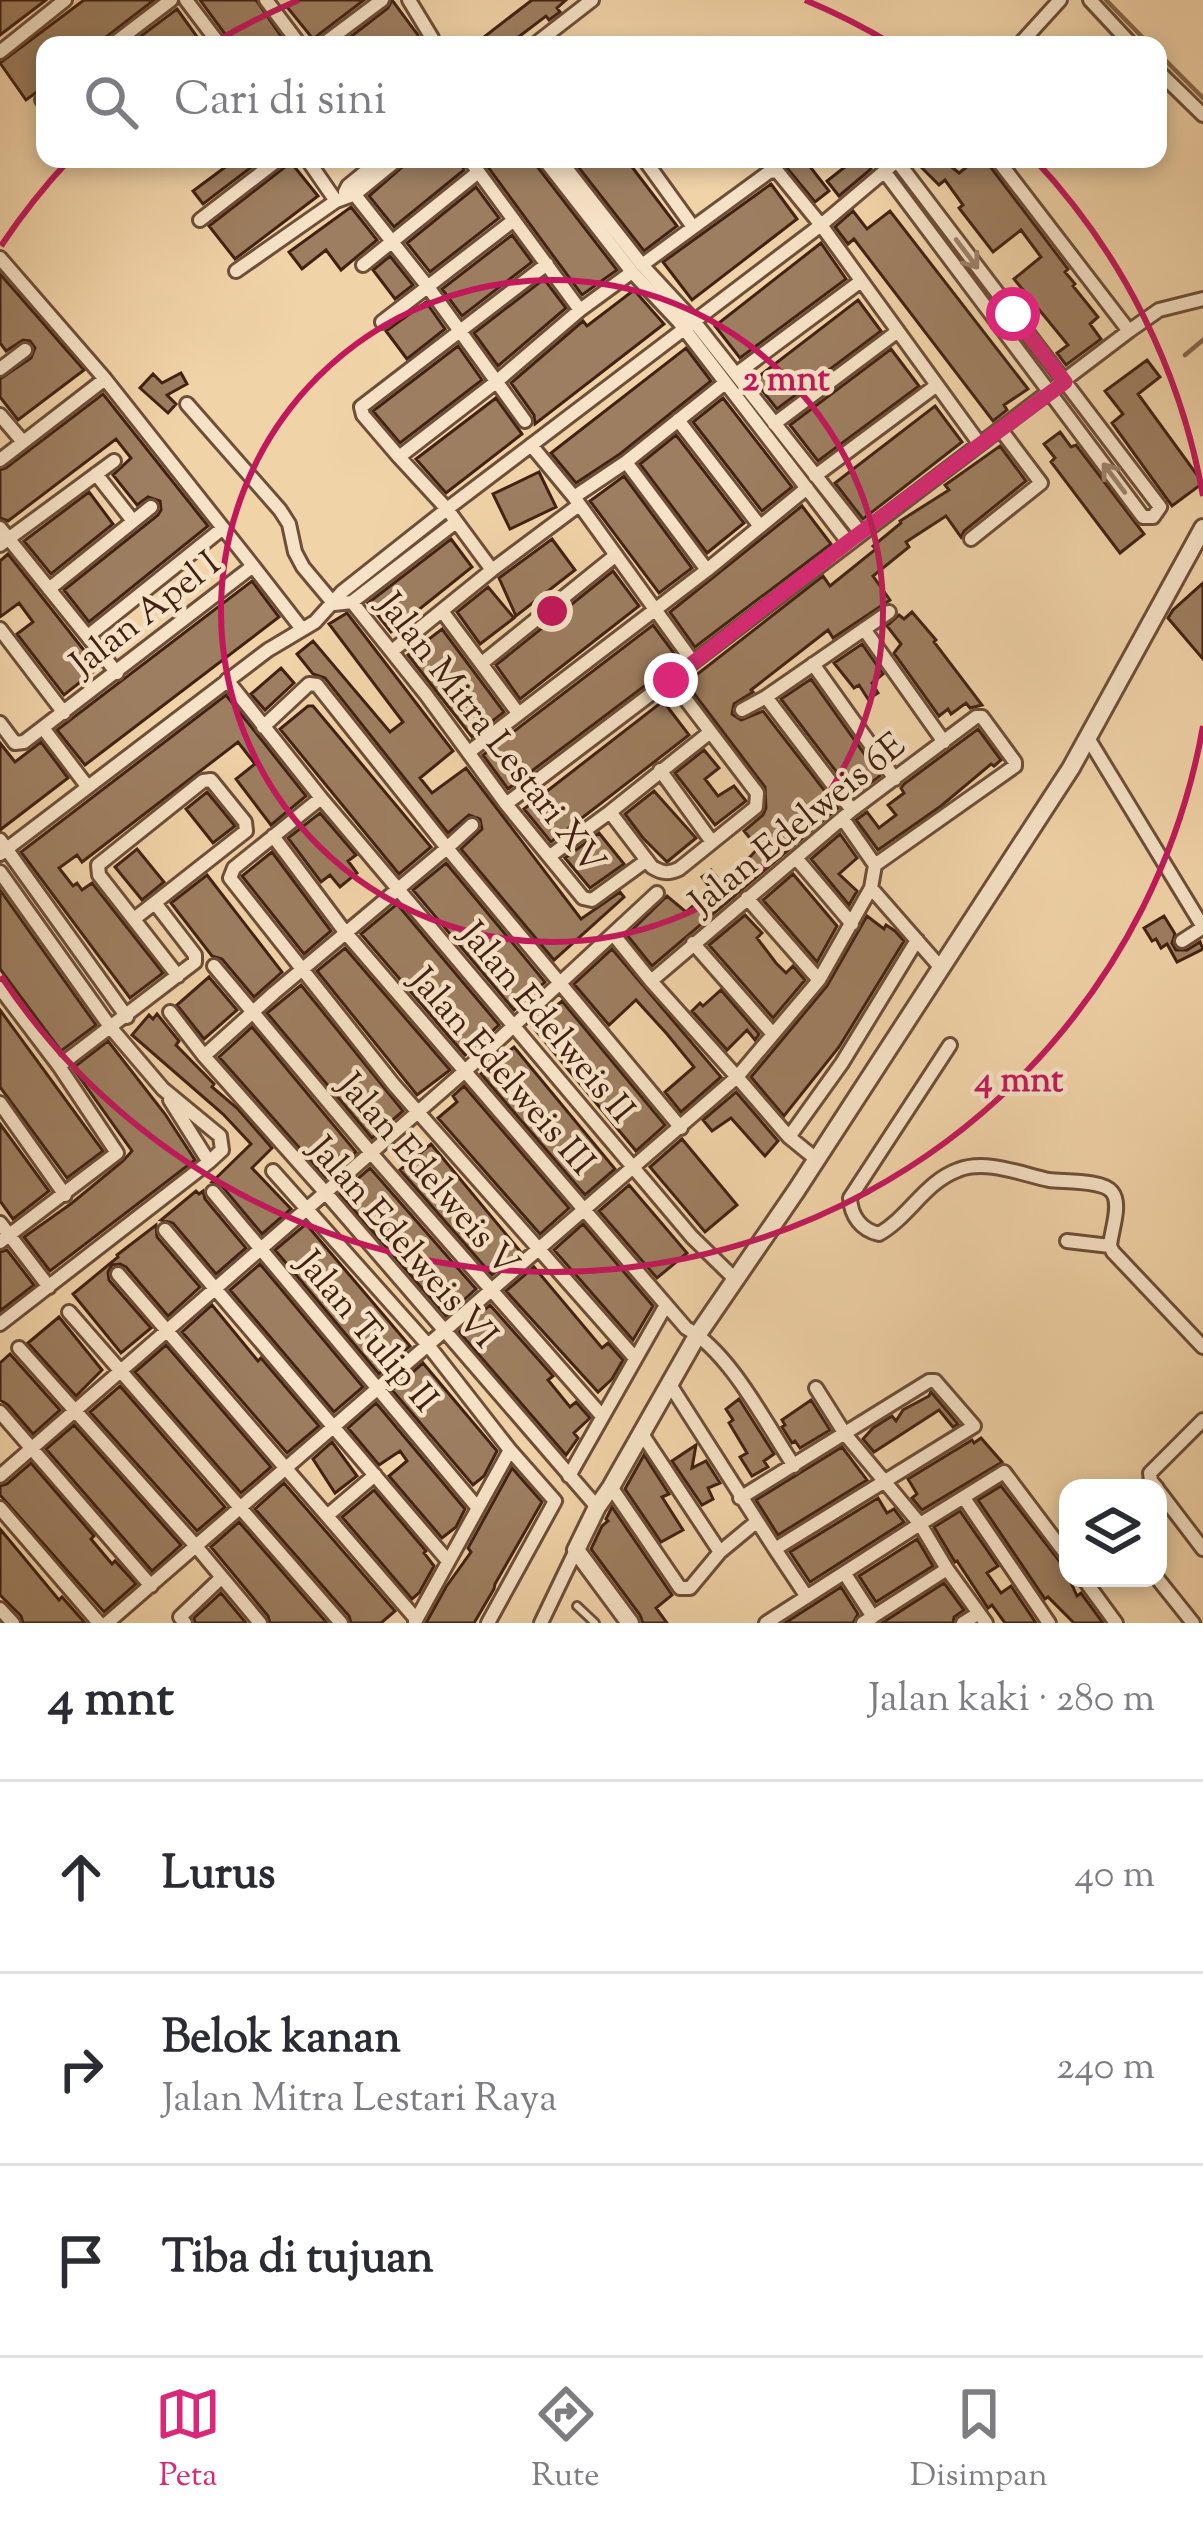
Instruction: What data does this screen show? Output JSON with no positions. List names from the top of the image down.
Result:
{
  "streets": {
    "street": [
      "Jalan Apel I",
      "Jalan Mitra Lestari XV",
      "Jalan Edelweis 6E",
      "Jalan Edelweis II",
      "Jalan Edelweis III",
      "Jalan Edelweis V",
      "Jalan Edelweis VI",
      "Jalan Tulip II"
    ]
  },
  "page": {
    "search": "Cari di sini",
    "heading": ["4 mnt", "Jalan kaki · 280 m"],
    "list": [
      ["Lurus", "40 m"],
      ["Belok kanan", "Jalan Mitra Lestari Raya", "240 m"],
      "Tiba di tujuan"
    ],
    "nav": ["Peta", "Rute", "Disimpan"]
  },
  "rings": ["2 mnt", "4 mnt"]
}
